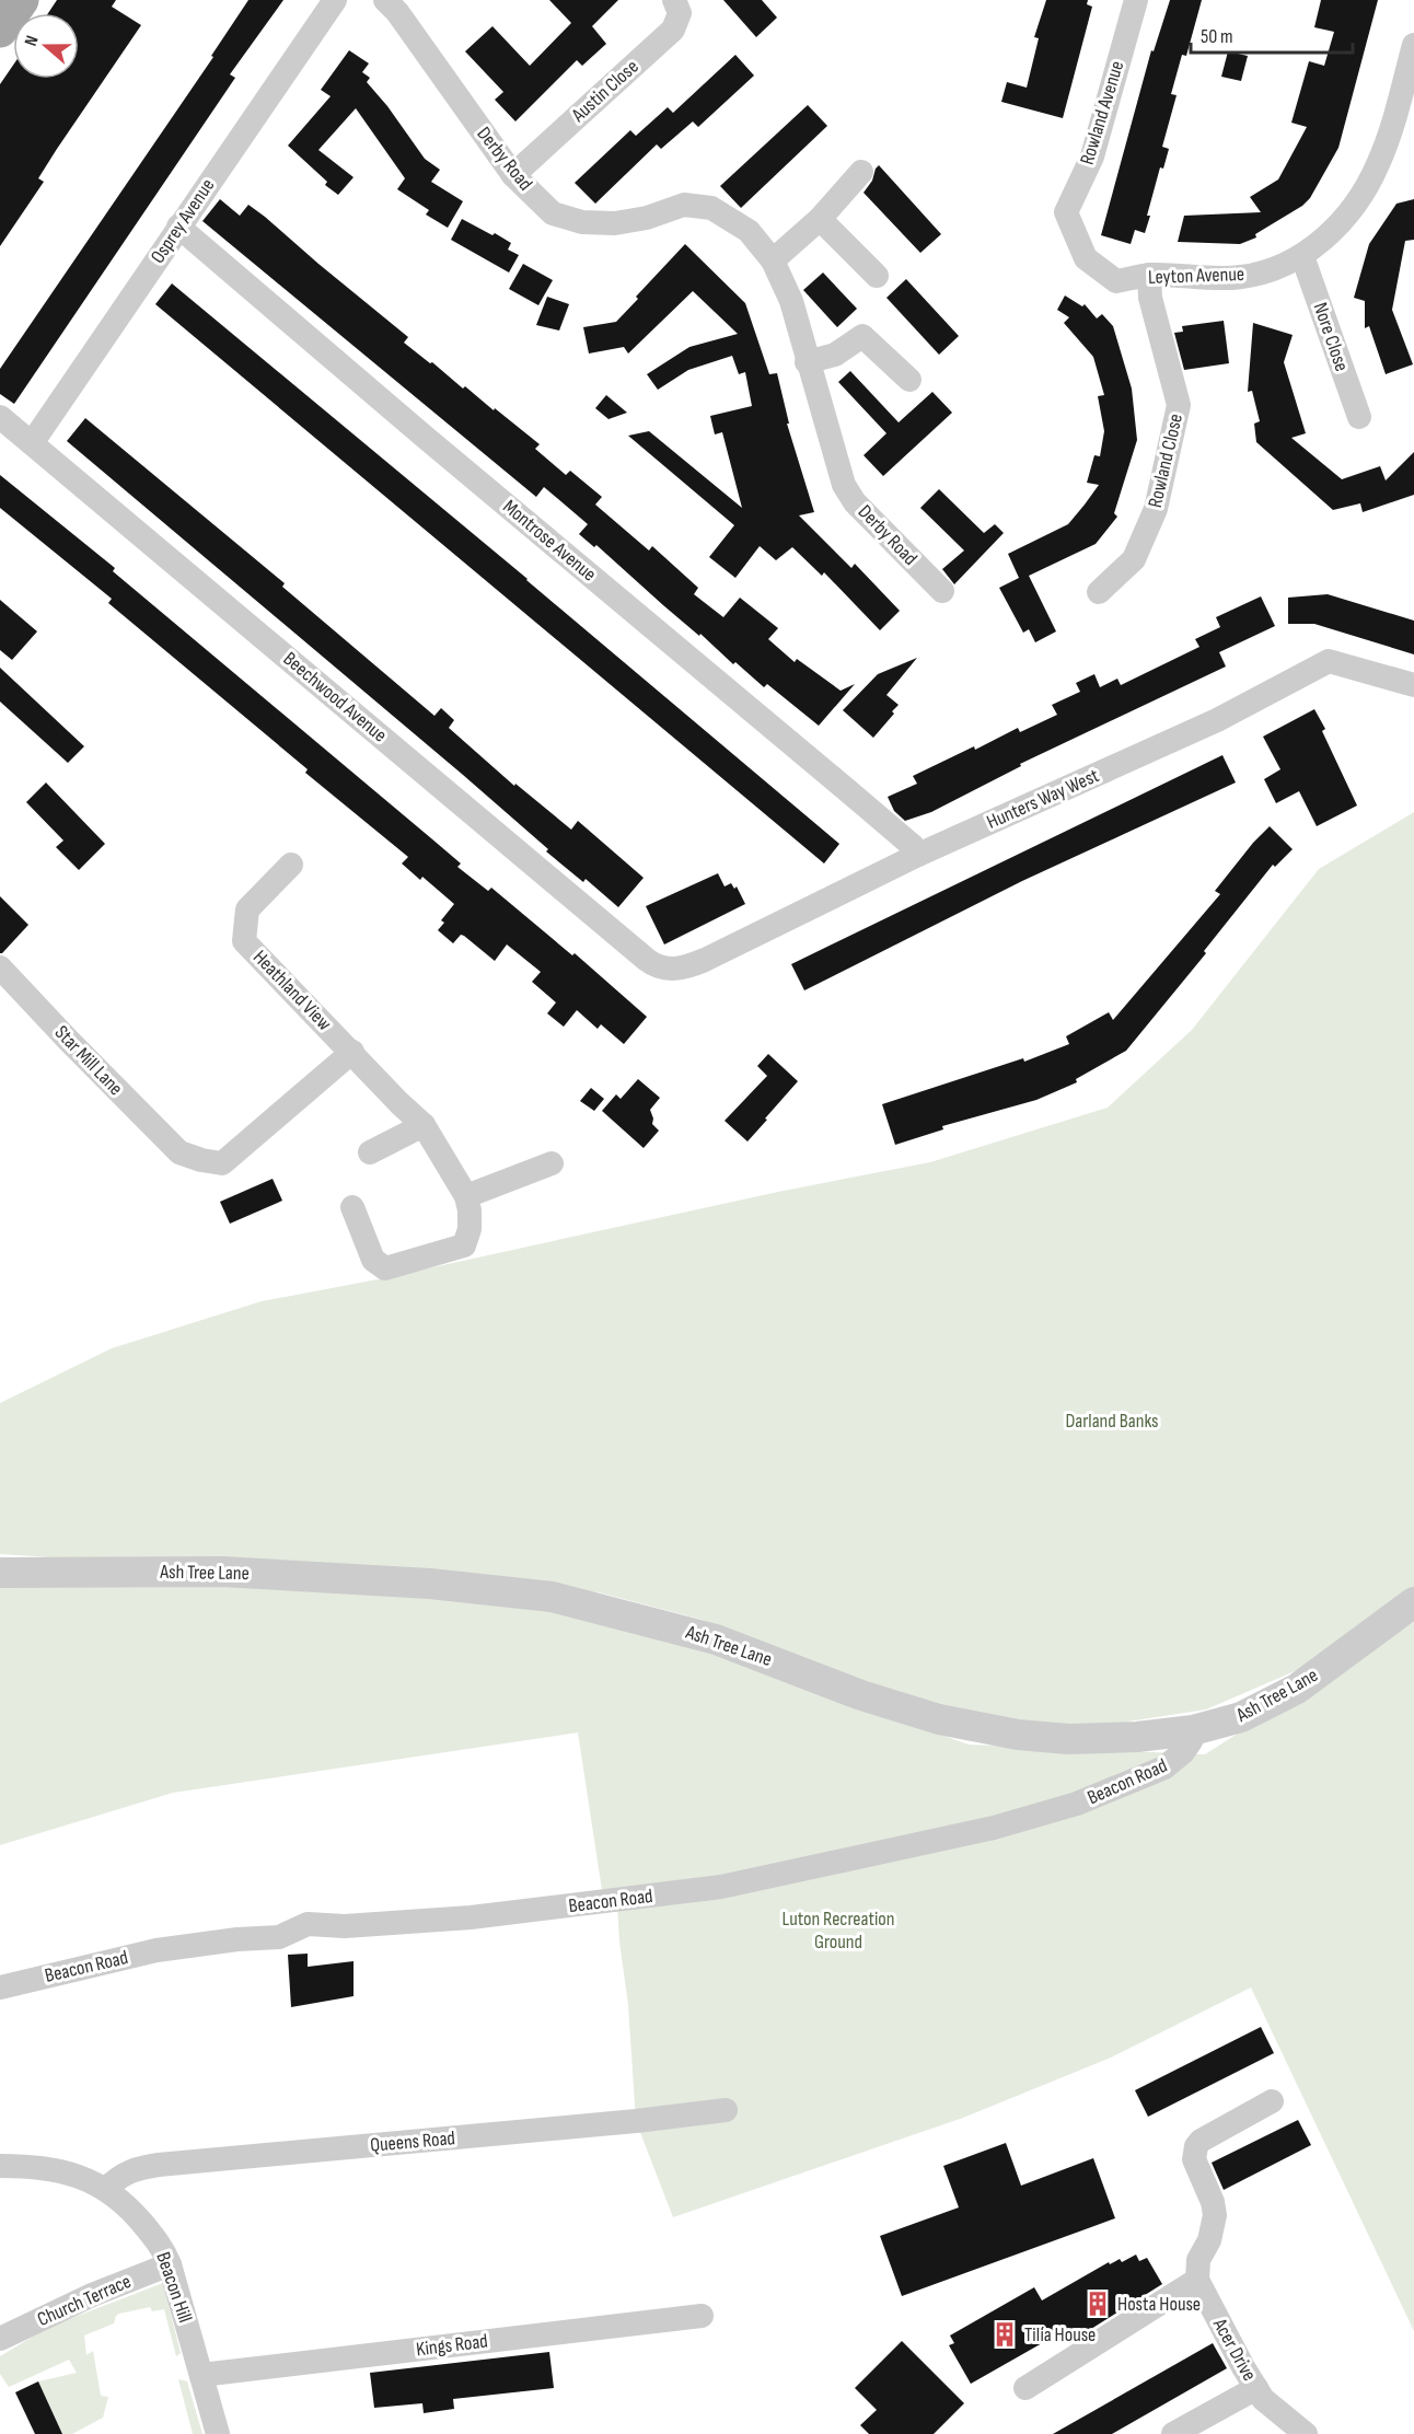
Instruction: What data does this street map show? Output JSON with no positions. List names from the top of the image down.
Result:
{
  "streets": {
    "street": [
      "Austin Close",
      "Rowland Avenue",
      "Derby Road",
      "Osprey Avenue",
      "Leyton Avenue",
      "Nore Close",
      "Rowland Close",
      "Montrose Avenue",
      "Beechwood Avenue",
      "Hunters Way West",
      "Heathland View",
      "Star Mill Lane",
      "Ash Tree Lane",
      "Beacon Road",
      "Queens Road",
      "Beacon Hill",
      "Church Terrace",
      "Kings Road",
      "Acer Drive"
    ]
  },
  "crossings": [
    ["Austin Close", "Derby Road"],
    ["Rowland Avenue", "Leyton Avenue"],
    ["Osprey Avenue", "Montrose Avenue"],
    ["Osprey Avenue", "Beechwood Avenue"],
    ["Leyton Avenue", "Nore Close"],
    ["Leyton Avenue", "Rowland Close"],
    ["Montrose Avenue", "Hunters Way West"],
    ["Beechwood Avenue", "Hunters Way West"],
    ["Heathland View", "Star Mill Lane"],
    ["Ash Tree Lane", "Beacon Road"],
    ["Queens Road", "Beacon Hill"],
    ["Beacon Hill", "Church Terrace"],
    ["Beacon Hill", "Kings Road"]
  ],
  "parks": ["Darland Banks", "Luton Recreation Ground"],
  "places": {
    "building": ["Hosta House", "Tilia House"]
  },
  "scale_bar": "50 m",
  "north": "left"
}
